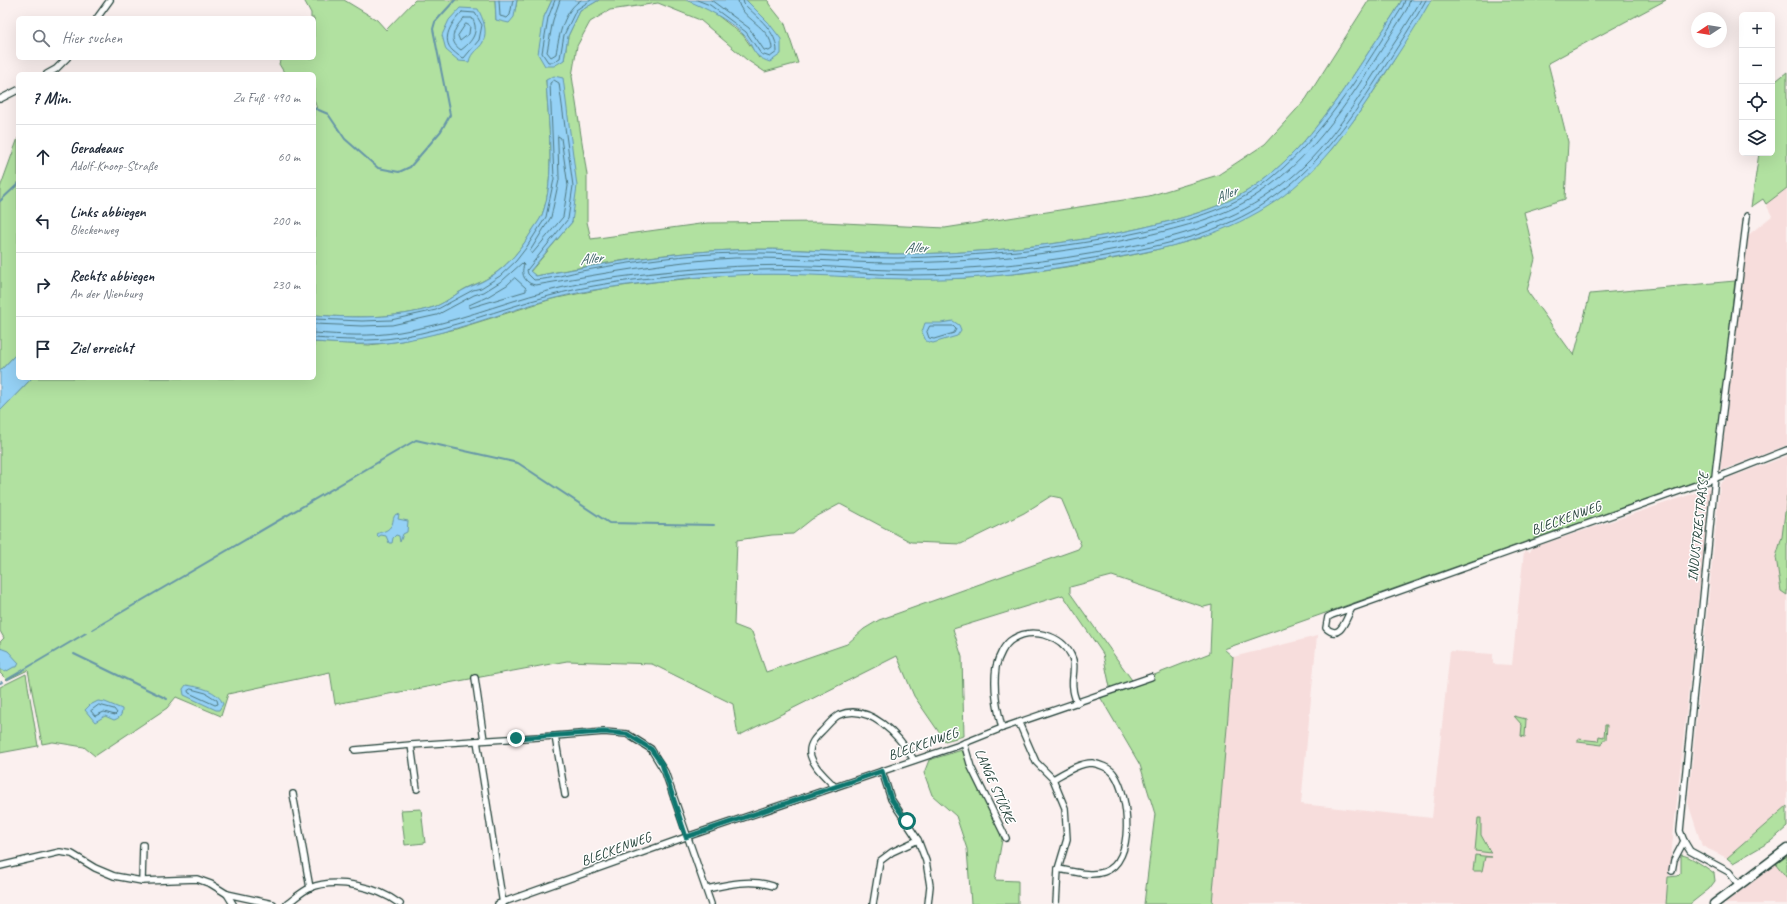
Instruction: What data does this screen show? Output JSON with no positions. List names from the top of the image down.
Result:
{
  "streets": {
    "street": ["BLECKENWEG", "INDUSTRIESTRASSE", "LANGE STÜCKE"]
  },
  "crossings": [
    ["BLECKENWEG", "INDUSTRIESTRASSE"],
    ["BLECKENWEG", "LANGE STÜCKE"]
  ],
  "water": ["Aller"],
  "north": "left",
  "page": {
    "map_buttons": ["+", "−"],
    "search": "Hier suchen",
    "heading": ["7 Min.", "Zu Fuß · 490 m"],
    "list": [
      ["Geradeaus", "Adolf-Knoop-Straße", "60 m"],
      ["Links abbiegen", "Bleckenweg", "200 m"],
      ["Rechts abbiegen", "An der Nienburg", "230 m"],
      "Ziel erreicht"
    ]
  }
}
